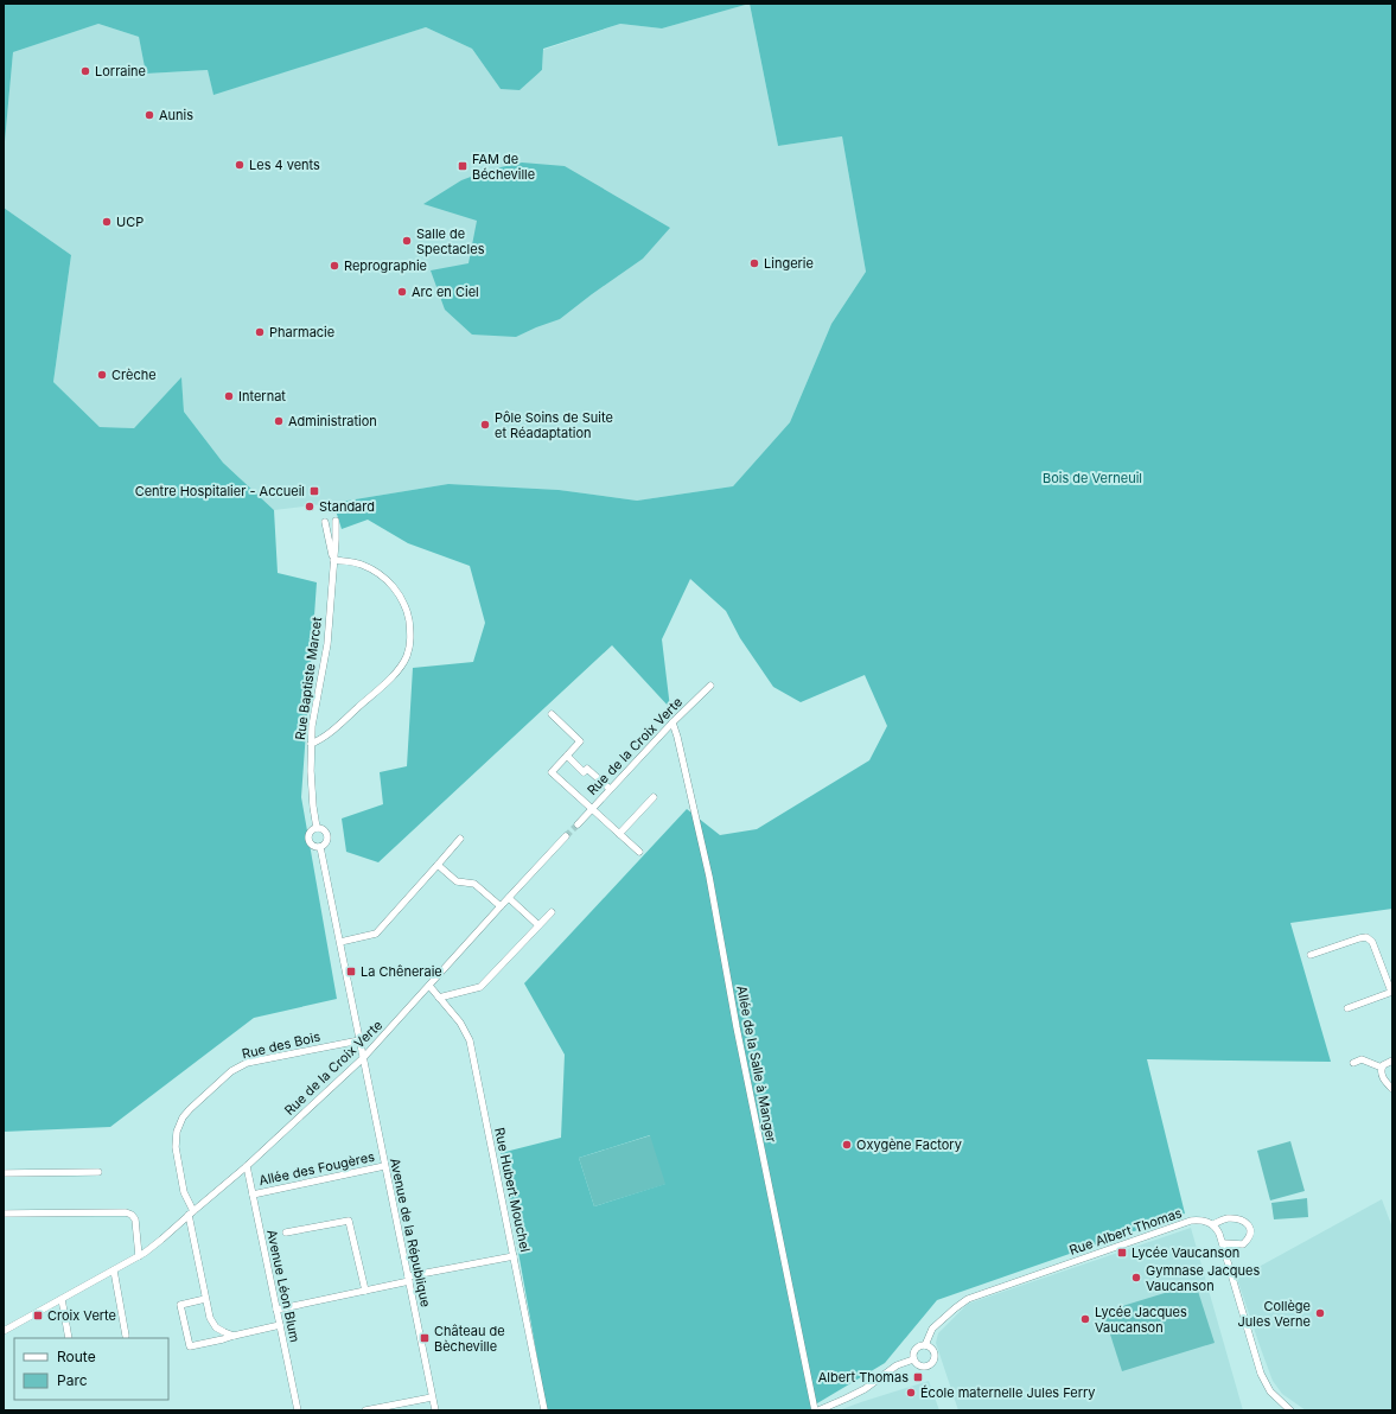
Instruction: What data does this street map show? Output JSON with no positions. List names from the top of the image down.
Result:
{
  "streets": {
    "street": [
      "Rue Baptiste Marcet",
      "Rue de la Croix Verte",
      "Rue des Bois",
      "Allée de la Salle à Manger",
      "Allée des Fougères",
      "Rue Hubert Mouchel",
      "Rue Albert Thomas",
      "Avenue de la République",
      "Avenue Léon Blum"
    ]
  },
  "crossings": [
    ["Rue Baptiste Marcet", "Rue de la Croix Verte"],
    ["Rue Baptiste Marcet", "Rue des Bois"],
    ["Rue Baptiste Marcet", "Avenue de la République"],
    ["Rue de la Croix Verte", "Rue des Bois"],
    ["Rue de la Croix Verte", "Allée de la Salle à Manger"],
    ["Rue de la Croix Verte", "Rue Hubert Mouchel"],
    ["Rue de la Croix Verte", "Avenue de la République"],
    ["Rue de la Croix Verte", "Avenue Léon Blum"],
    ["Allée des Fougères", "Avenue de la République"],
    ["Allée des Fougères", "Avenue Léon Blum"]
  ],
  "parks": ["Bois de Verneuil"],
  "places": {
    "other": [
      "Lorraine",
      "Aunis",
      "Les 4 vents",
      "UCP",
      "Salle de Spectacles",
      "Lingerie",
      "Reprographie",
      "Arc en Ciel",
      "Pharmacie",
      "Crèche",
      "Internat",
      "Administration",
      "Pôle Soins de Suite et Réadaptation",
      "Standard",
      "Oxygène Factory",
      "Gymnase Jacques Vaucanson",
      "Collège Jules Verne",
      "Lycée Jacques Vaucanson",
      "École maternelle Jules Ferry"
    ],
    "transit": [
      "FAM de Bécheville",
      "Centre Hospitalier - Accueil",
      "La Chêneraie",
      "Lycée Vaucanson",
      "Croix Verte",
      "Château de Bècheville",
      "Albert Thomas"
    ]
  },
  "legend": ["Route", "Parc"]
}
